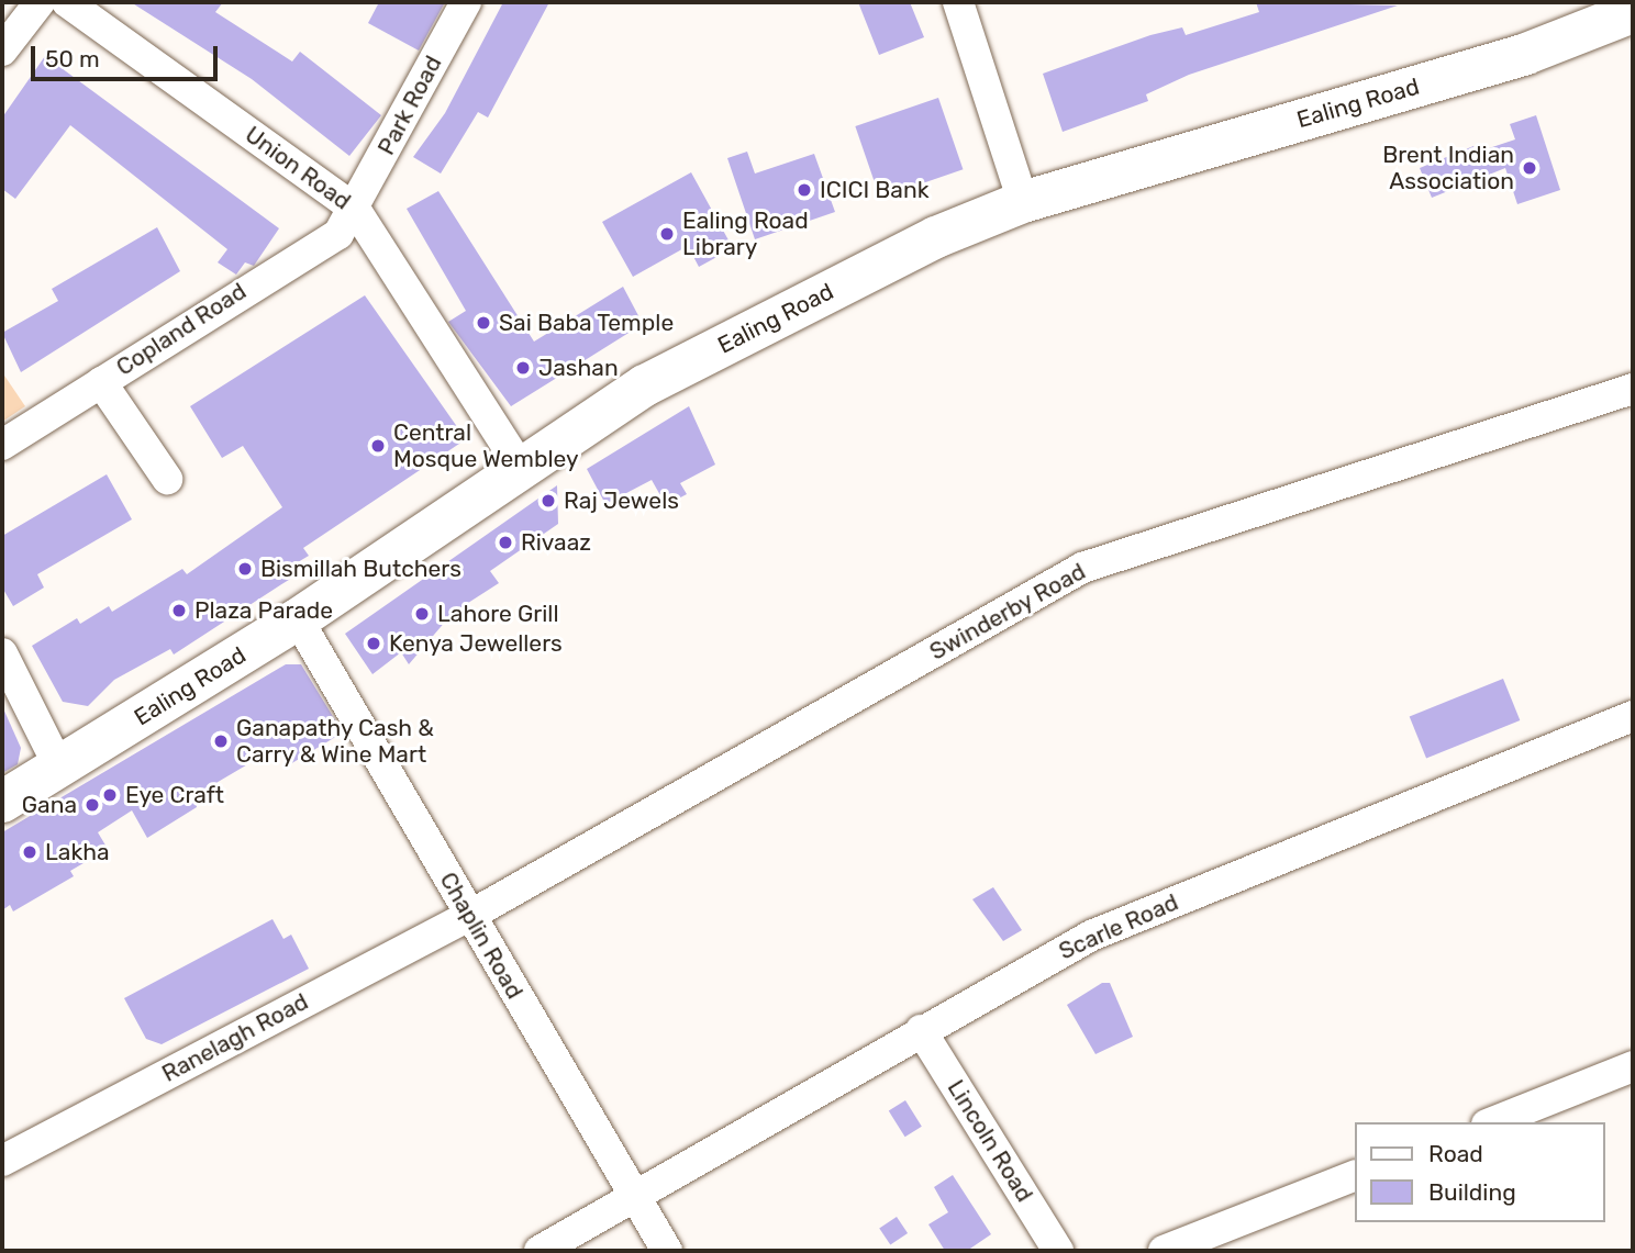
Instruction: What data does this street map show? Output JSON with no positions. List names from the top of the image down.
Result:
{
  "streets": {
    "main road": ["Ealing Road"],
    "street": [
      "Park Road",
      "Union Road",
      "Copland Road",
      "Swinderby Road",
      "Scarle Road",
      "Chaplin Road",
      "Ranelagh Road",
      "Lincoln Road"
    ]
  },
  "crossings": [
    ["Ealing Road", "Union Road"],
    ["Ealing Road", "Chaplin Road"],
    ["Park Road", "Union Road"],
    ["Park Road", "Copland Road"],
    ["Union Road", "Copland Road"],
    ["Swinderby Road", "Chaplin Road"],
    ["Swinderby Road", "Ranelagh Road"],
    ["Scarle Road", "Chaplin Road"],
    ["Scarle Road", "Lincoln Road"],
    ["Chaplin Road", "Ranelagh Road"]
  ],
  "places": [
    "Brent Indian Association",
    "ICICI Bank",
    "Ealing Road Library",
    "Sai Baba Temple",
    "Jashan",
    "Central Mosque Wembley",
    "Raj Jewels",
    "Rivaaz",
    "Bismillah Butchers",
    "Plaza Parade",
    "Lahore Grill",
    "Kenya Jewellers",
    "Ganapathy Cash & Carry & Wine Mart",
    "Eye Craft",
    "Gana",
    "Lakha"
  ],
  "legend": ["Road", "Building"],
  "scale_bar": "50 m"
}
